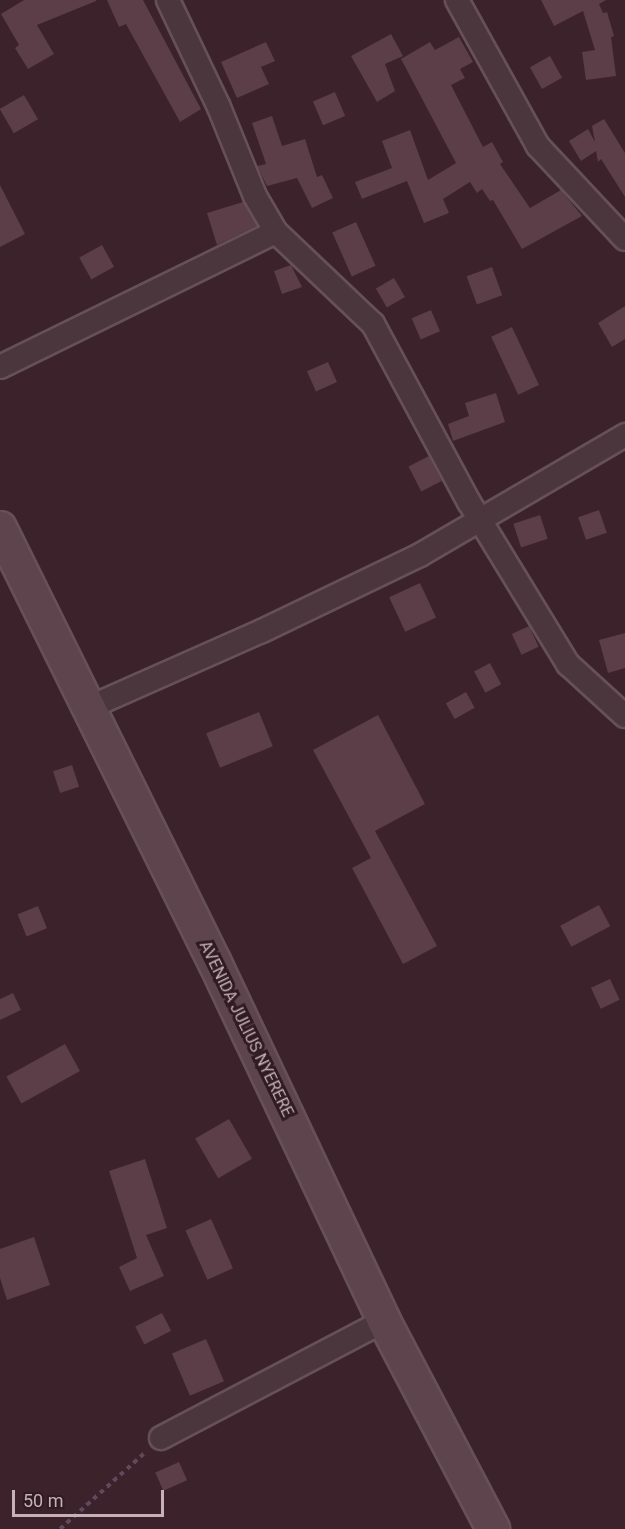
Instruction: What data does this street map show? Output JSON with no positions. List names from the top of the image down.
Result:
{
  "streets": {
    "street": ["AVENIDA JULIUS NYERERE"]
  },
  "scale_bar": "50 m"
}
